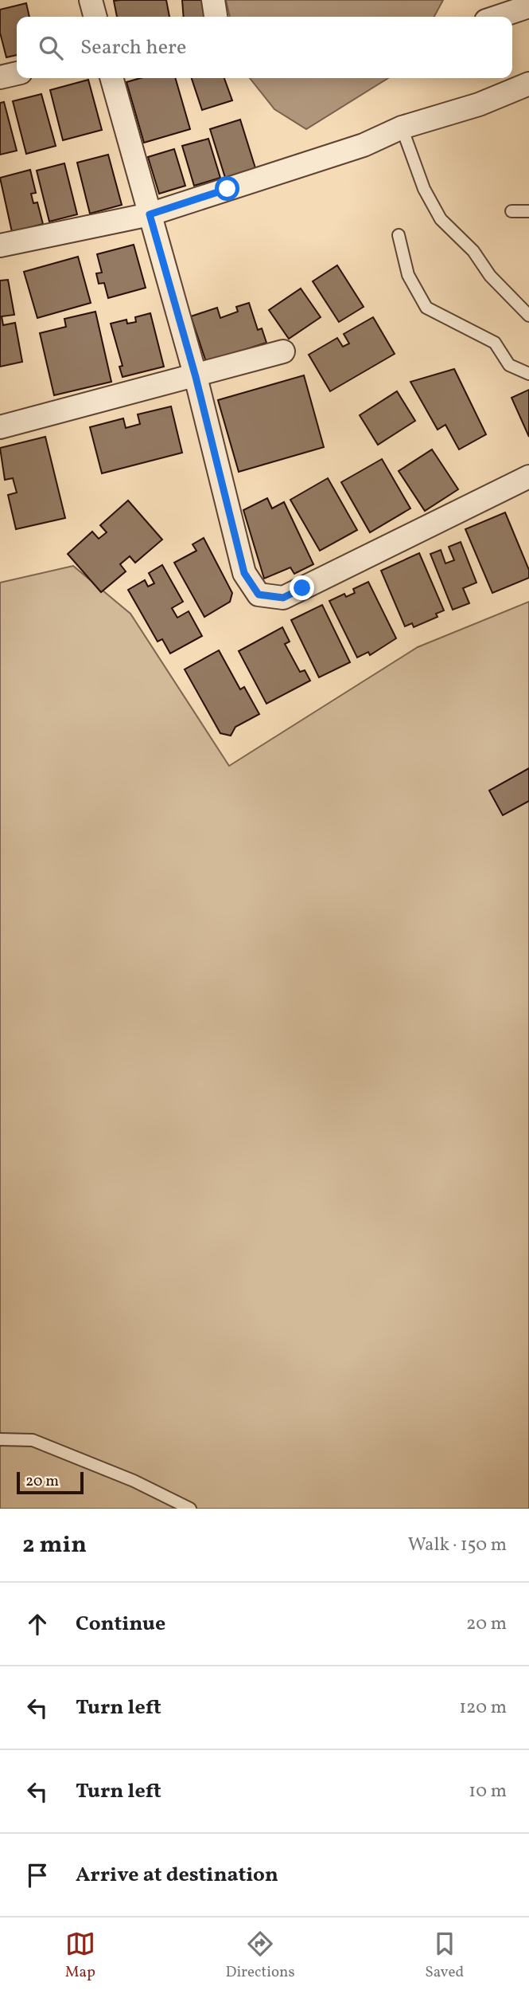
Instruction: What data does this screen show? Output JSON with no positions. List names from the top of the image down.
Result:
{
  "scale_bar": "20 m",
  "page": {
    "search": "Search here",
    "scale": "20 m",
    "heading": ["2 min", "Walk · 150 m"],
    "list": [
      ["Continue", "20 m"],
      ["Turn left", "120 m"],
      ["Turn left", "10 m"],
      "Arrive at destination"
    ],
    "nav": ["Map", "Directions", "Saved"]
  }
}
